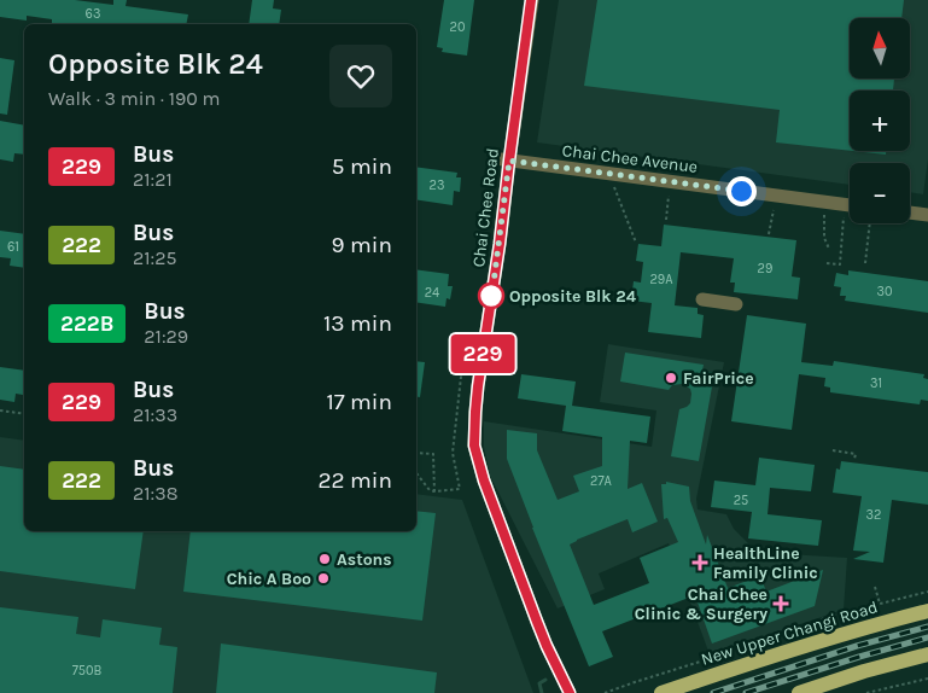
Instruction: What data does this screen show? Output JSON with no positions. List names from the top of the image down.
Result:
{
  "streets": {
    "main road": ["New Upper Changi Road"],
    "street": ["Chai Chee Avenue", "Chai Chee Road"]
  },
  "crossings": [
    ["Chai Chee Avenue", "Chai Chee Road"]
  ],
  "places": {
    "other": [
      "Opposite Blk 24",
      "FairPrice",
      "Astons",
      "Chic A Boo"
    ],
    "health": ["HealthLine Family Clinic", "Chai Chee Clinic & Surgery"]
  },
  "lines": ["bus line 229"],
  "house_numbers": [
    "63",
    "20",
    "23",
    "61",
    "29",
    "29A",
    "30",
    "24",
    "31",
    "27A",
    "25",
    "32",
    "750B"
  ],
  "north": "top",
  "page": {
    "on_map": "229",
    "map_buttons": ["+", "−"],
    "heading": ["Opposite Blk 24", "Walk · 3 min · 190 m"],
    "list": [
      {
        "mark": "229",
        "name": "Bus",
        "note": "21:21",
        "value": "5 min"
      },
      {
        "mark": "222",
        "name": "Bus",
        "note": "21:25",
        "value": "9 min"
      },
      {
        "mark": "222B",
        "name": "Bus",
        "note": "21:29",
        "value": "13 min"
      },
      {
        "mark": "229",
        "name": "Bus",
        "note": "21:33",
        "value": "17 min"
      },
      {
        "mark": "222",
        "name": "Bus",
        "note": "21:38",
        "value": "22 min"
      }
    ]
  }
}
